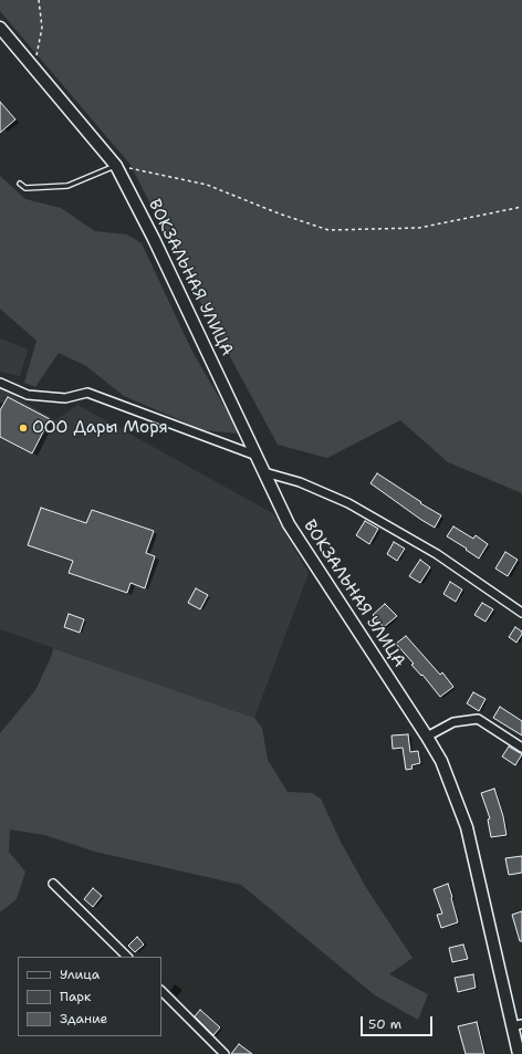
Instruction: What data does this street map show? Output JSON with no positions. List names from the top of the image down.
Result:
{
  "streets": {
    "street": ["ВОКЗАЛЬНАЯ УЛИЦА"]
  },
  "places": ["ООО Дары Моря"],
  "legend": ["Улица", "Парк", "Здание"],
  "scale_bar": "50 m"
}
